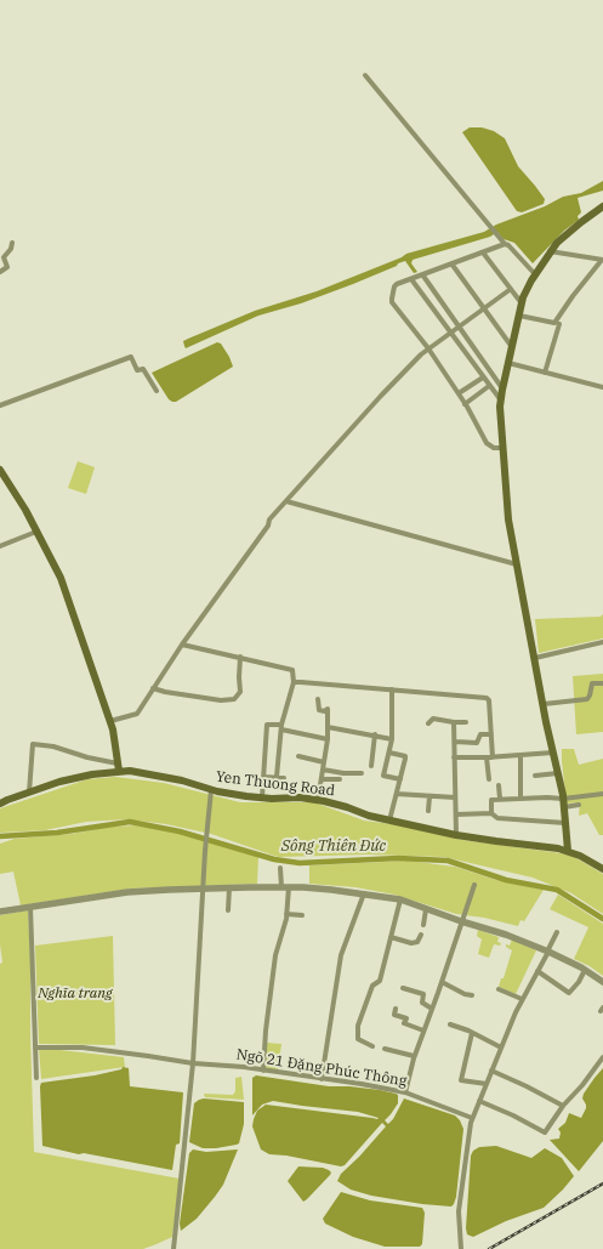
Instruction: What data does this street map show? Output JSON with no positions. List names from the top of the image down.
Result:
{
  "streets": {
    "main road": ["Yen Thuong Road"],
    "street": ["Ngõ 21 Đặng Phúc Thông"]
  },
  "water": ["Sông Thiên Đức"],
  "parks": ["Nghĩa trang"]
}
